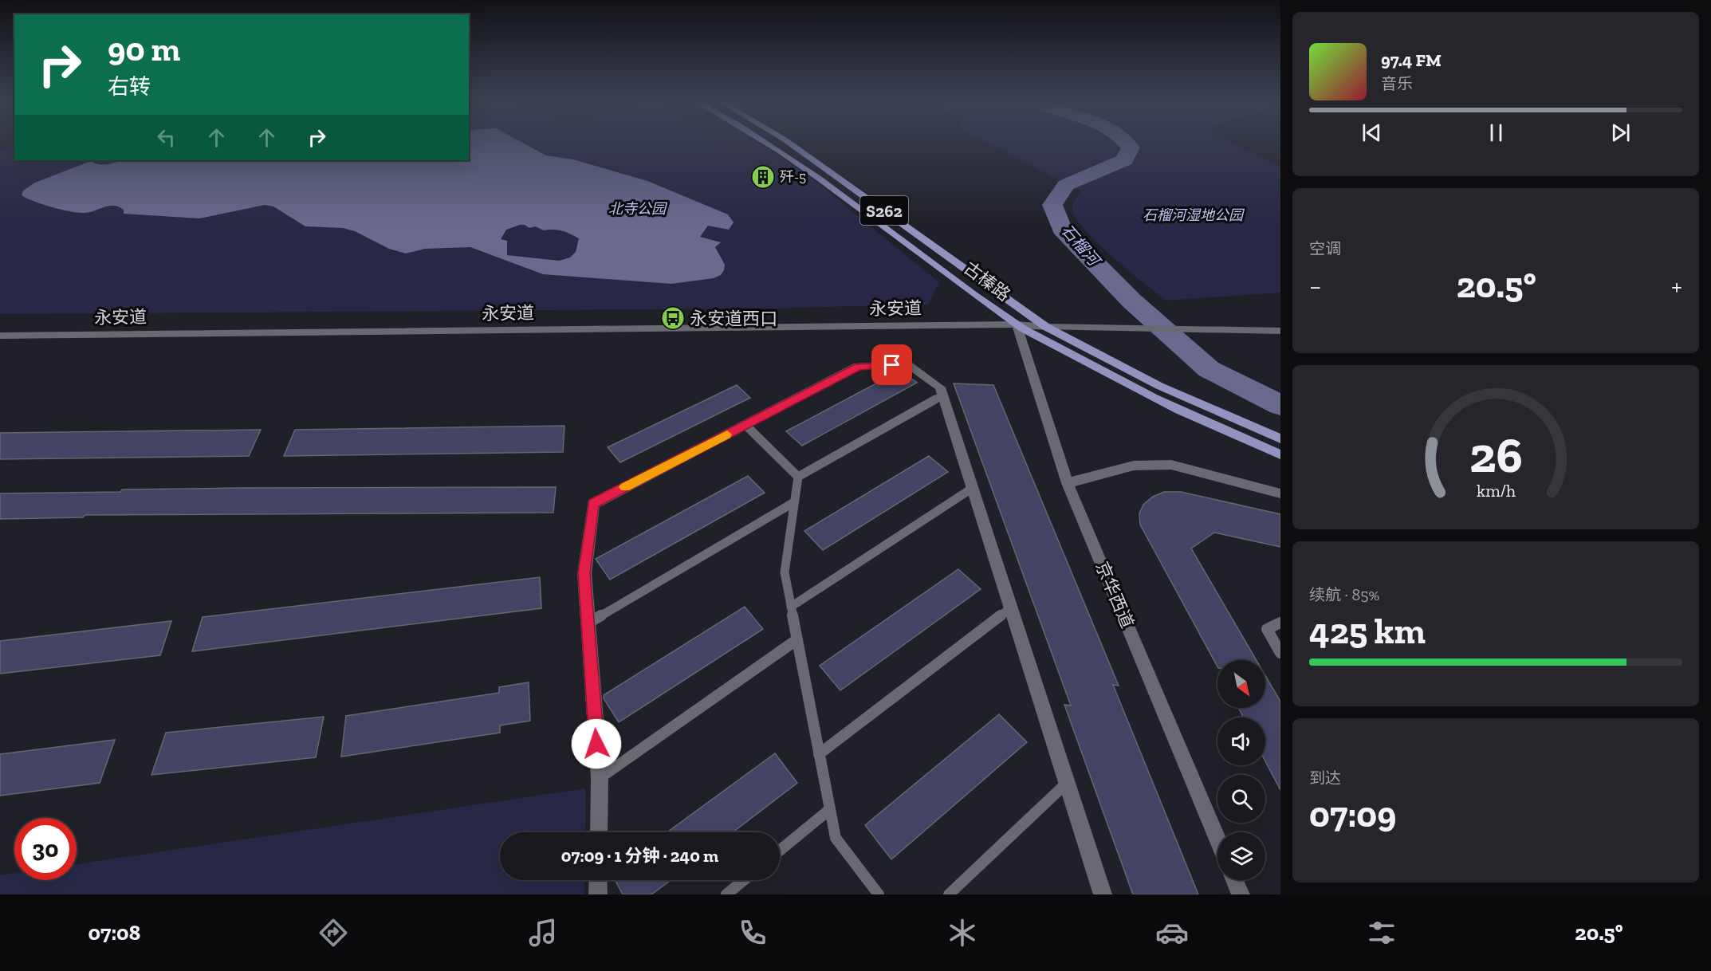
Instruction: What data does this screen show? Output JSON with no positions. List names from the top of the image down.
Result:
{
  "streets": {
    "main road": [
      "S262",
      "古榛路",
      "永安道",
      "京华西道"
    ]
  },
  "crossings": [
    ["古榛路", "永安道"],
    ["古榛路", "京华西道"],
    ["永安道", "京华西道"]
  ],
  "water": ["石榴河"],
  "parks": ["北寺公园", "石榴河湿地公园"],
  "places": {
    "building": ["歼-5"],
    "bus stop": ["永安道西口"]
  },
  "north": "bottom right",
  "page": {
    "turn": ["90 m", "右转"],
    "song": ["97.4 FM", "音乐"],
    "tile": [
      "空调",
      ["续航 · 85%", "425 km"],
      ["到达", "07:09"]
    ],
    "heat": ["−", "20.5°", "+"],
    "limit": "30",
    "trip": "07:09 · 1 分钟 · 240 m",
    "tabs": ["07:08", "20.5°"],
    "gauge": ["26", "km/h"]
  }
}
